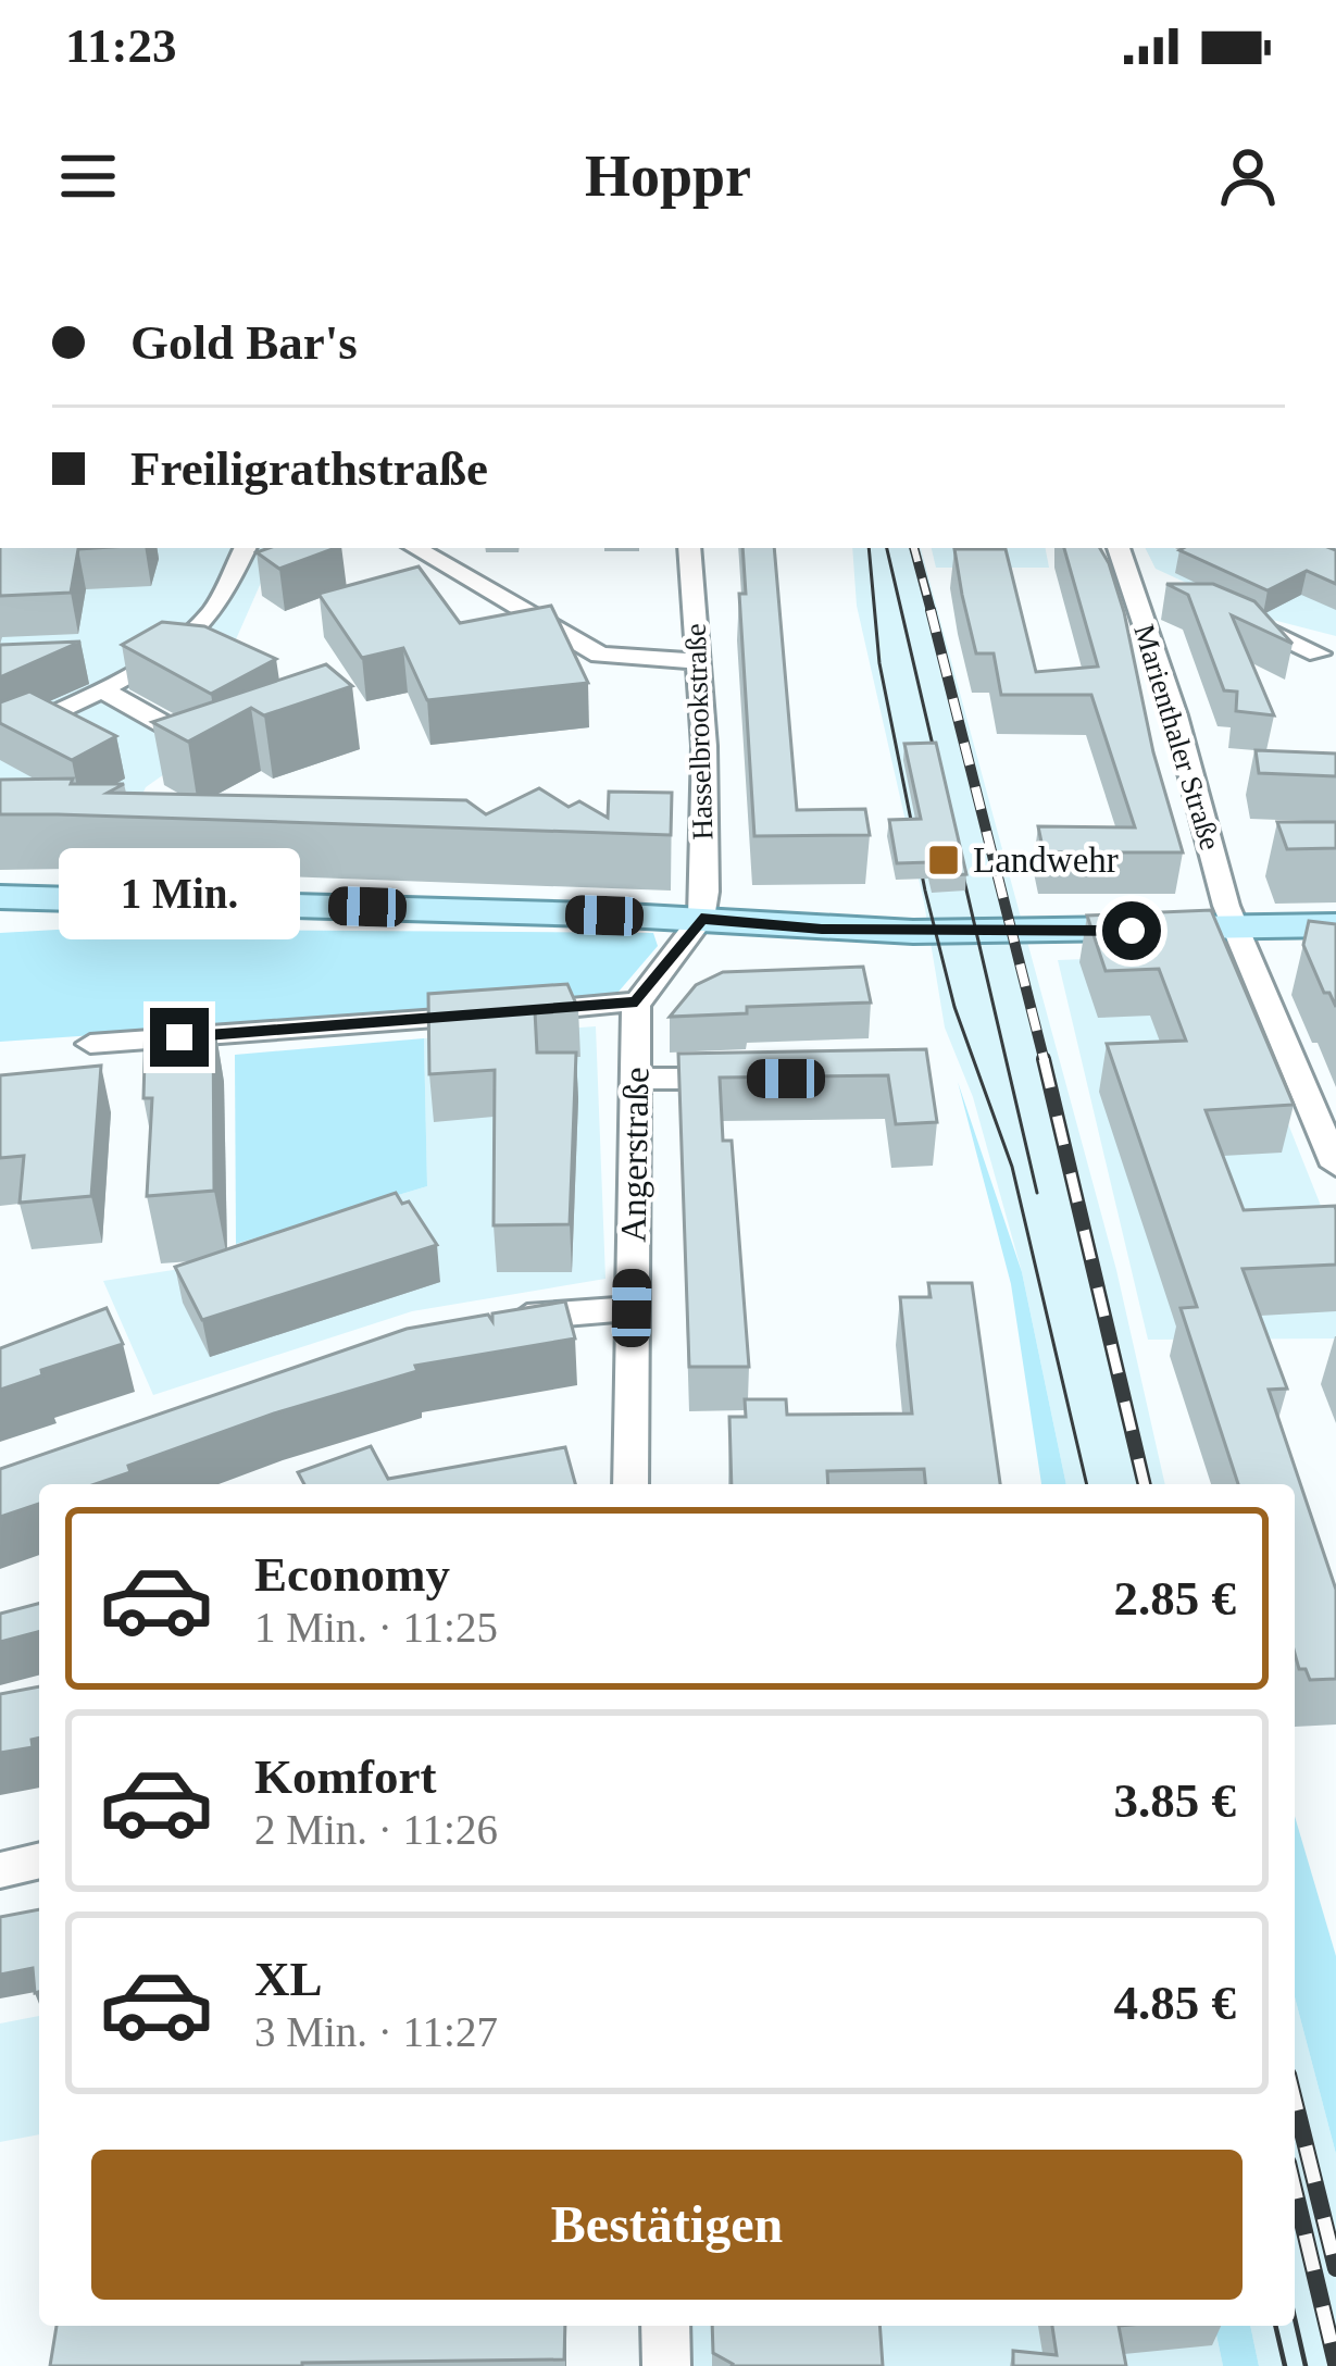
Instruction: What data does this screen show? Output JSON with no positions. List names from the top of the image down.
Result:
{
  "streets": {
    "street": ["Hasselbrookstraße", "Marienthaler Straße", "Angerstraße"]
  },
  "places": {
    "transit": ["Landwehr"]
  },
  "page": {
    "status": "11:23",
    "header": "Hoppr",
    "banner": ["Gold Bar's", "Freiligrathstraße"],
    "bubble": "1 Min.",
    "list": [
      {
        "name": "Economy",
        "note": "1 Min. · 11:25",
        "value": "2.85 €"
      },
      {
        "name": "Komfort",
        "note": "2 Min. · 11:26",
        "value": "3.85 €"
      },
      {
        "name": "XL",
        "note": "3 Min. · 11:27",
        "value": "4.85 €"
      }
    ],
    "buttons": "Bestätigen"
  }
}
